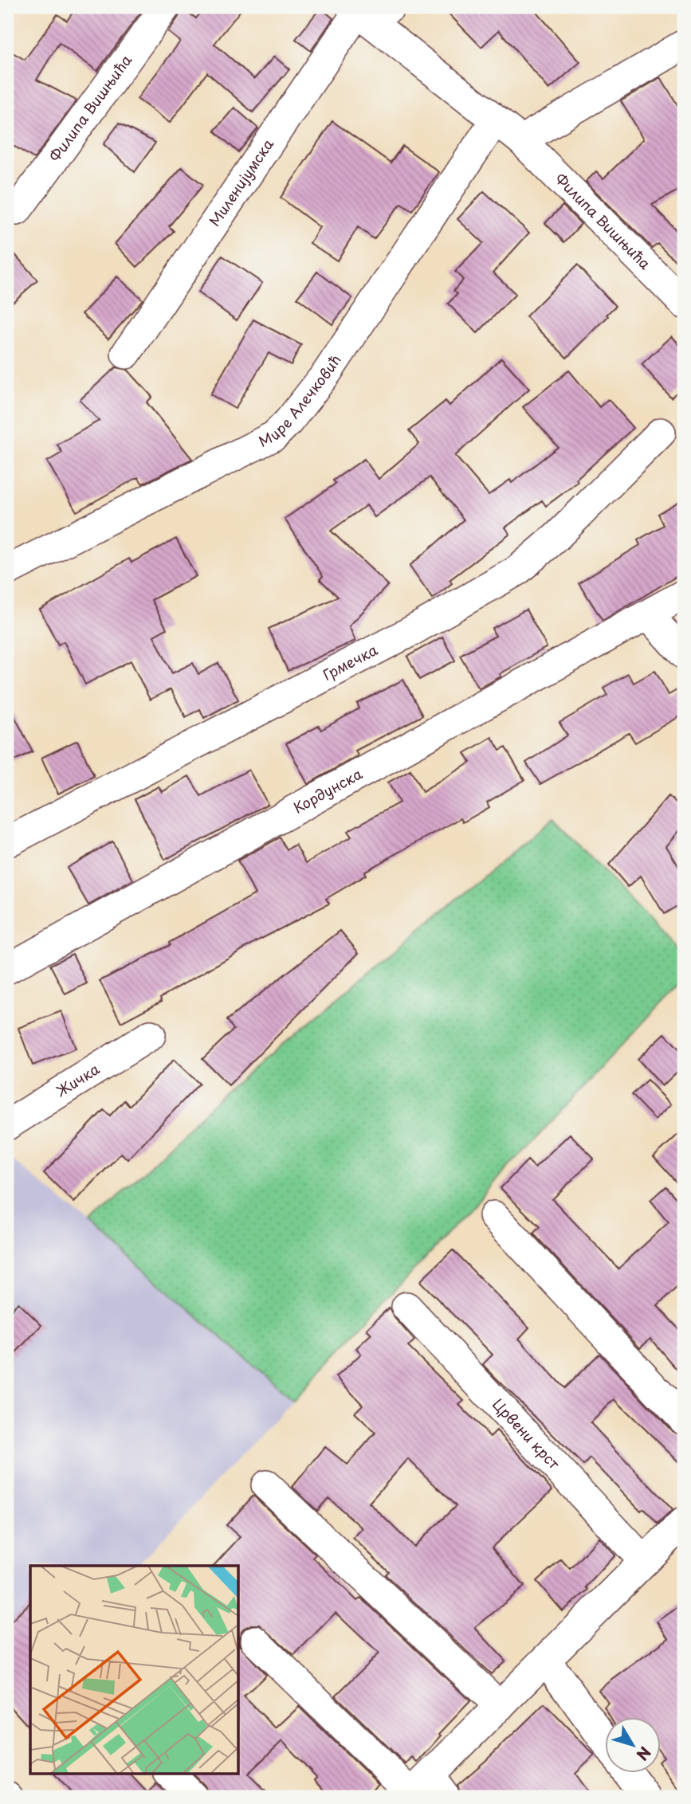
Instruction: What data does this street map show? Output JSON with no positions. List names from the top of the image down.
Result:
{
  "streets": {
    "street": [
      "Филипа Вишњића",
      "Миленијумска",
      "Мире Алечковић",
      "Грмечка",
      "Кордунска",
      "Жичка",
      "Црвени крст"
    ]
  },
  "crossings": [
    ["Филипа Вишњића", "Миленијумска"],
    ["Филипа Вишњића", "Мире Алечковић"]
  ],
  "north": "bottom right"
}
